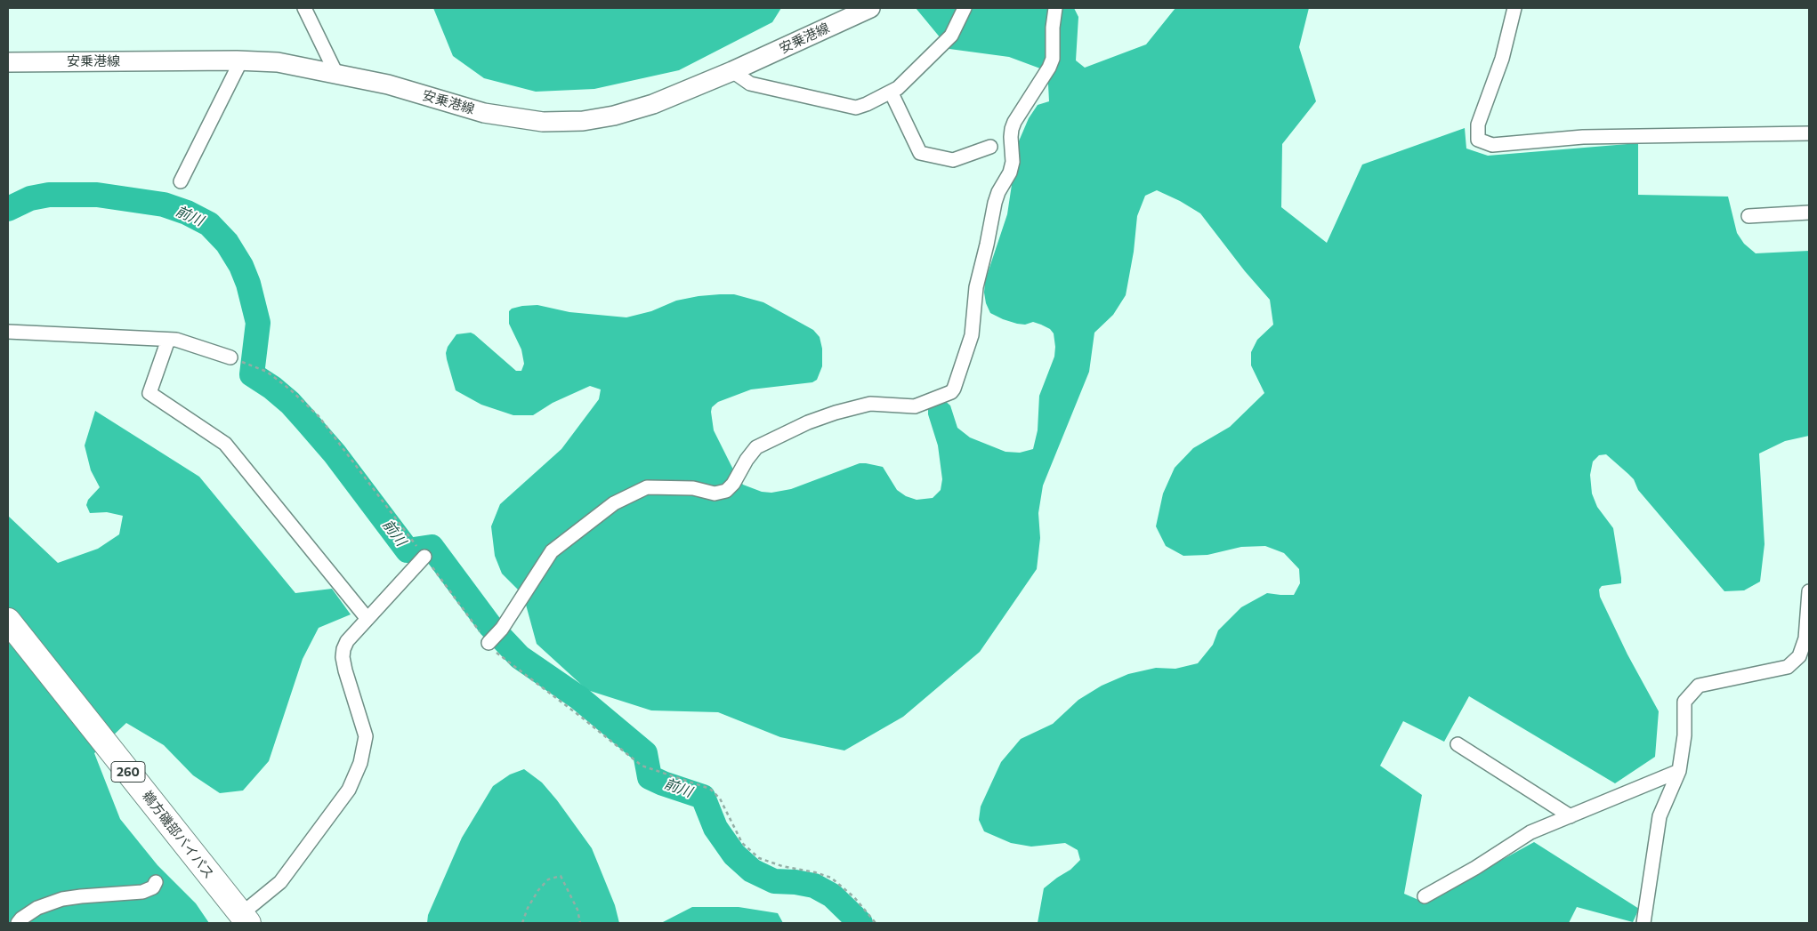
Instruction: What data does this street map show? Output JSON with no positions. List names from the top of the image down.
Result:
{
  "streets": {
    "highway": ["260", "鵜方磯部バイパス"],
    "main road": ["安乗港線"]
  },
  "water": ["前川"]
}
